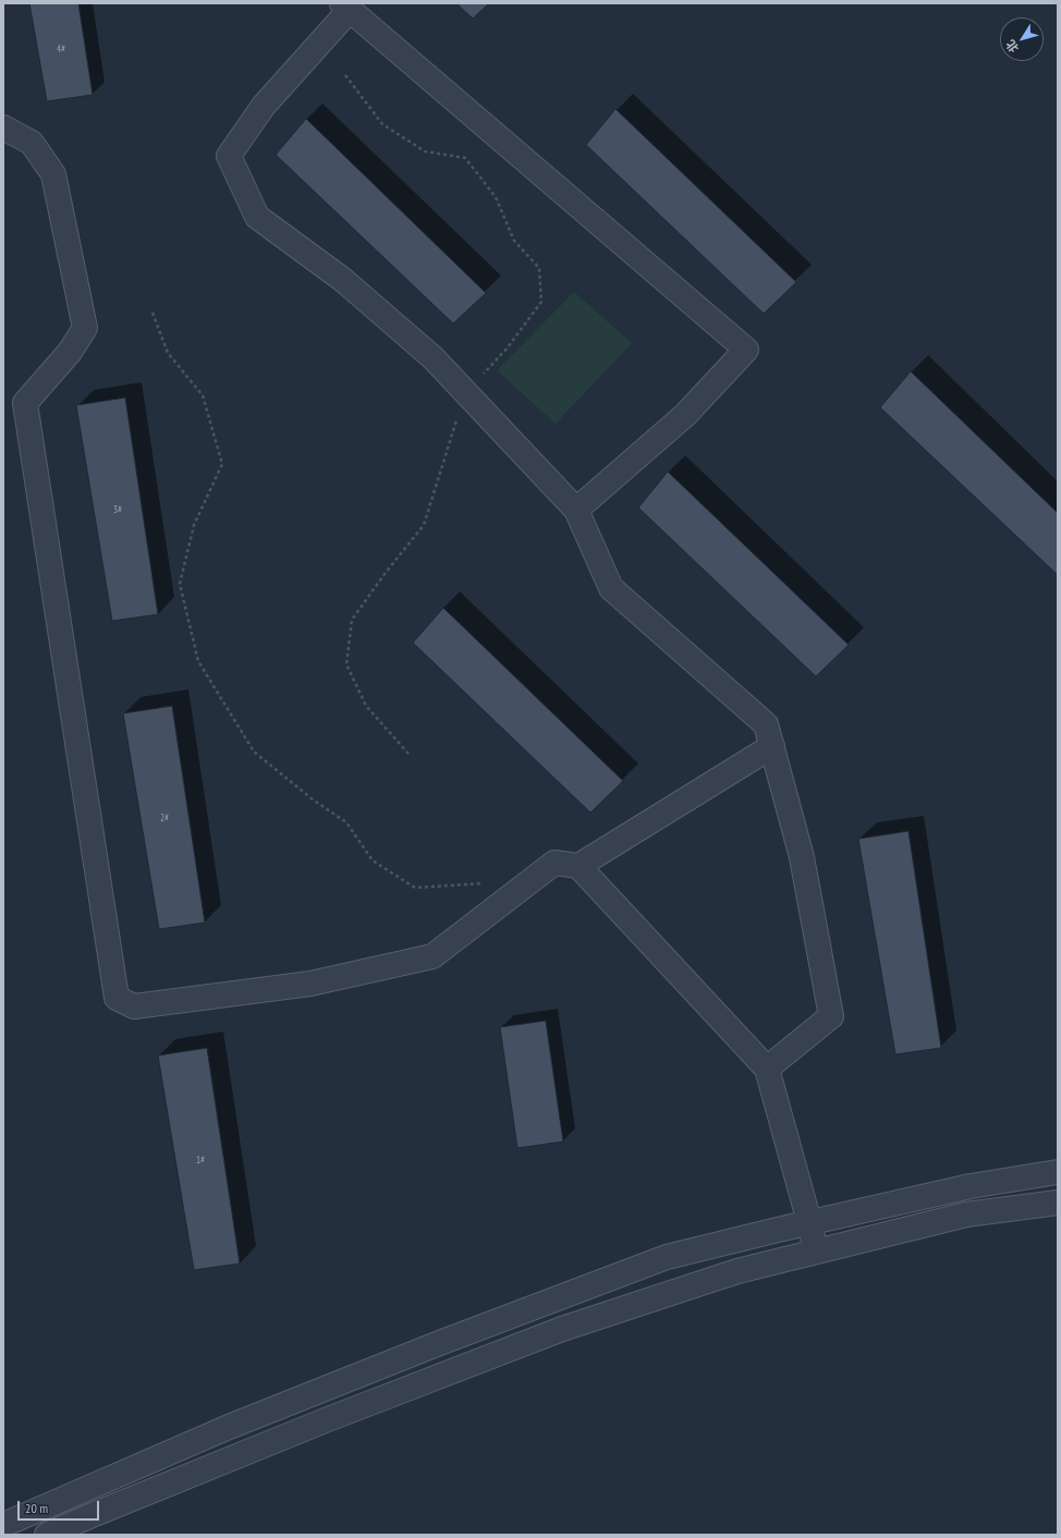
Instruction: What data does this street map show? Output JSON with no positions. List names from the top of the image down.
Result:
{
  "house_numbers": [
    "4#",
    "3#",
    "2#",
    "1#"
  ],
  "scale_bar": "20 m",
  "north": "bottom left"
}
